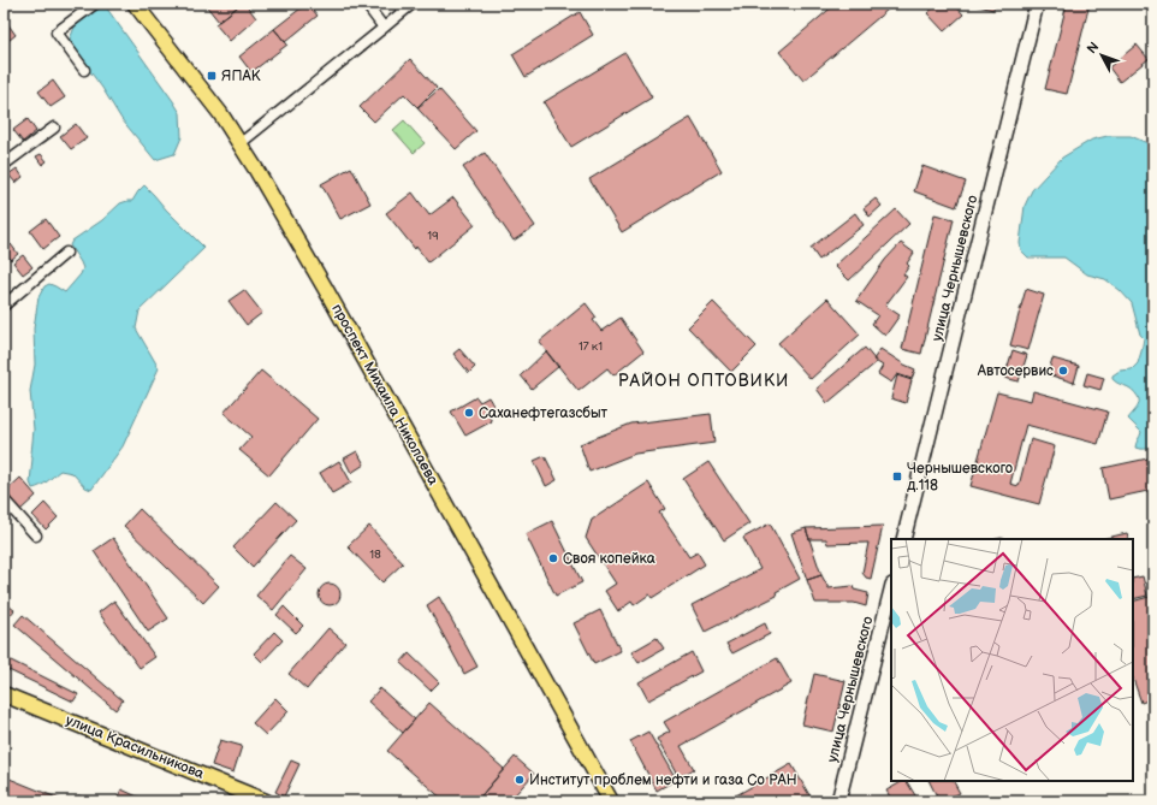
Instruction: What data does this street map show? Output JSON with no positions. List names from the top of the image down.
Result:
{
  "streets": {
    "main road": ["улица Чернышевского", "проспект Михаила Николаева", "улица Красильникова"]
  },
  "districts": ["РАЙОН ОПТОВИКИ"],
  "places": {
    "transit": ["ЯПАК", "Чернышевского д.118"],
    "other": [
      "Автосервис",
      "Саханефтегазсбыт",
      "Своя копейка",
      "Институт проблем нефти и газа Со РАН"
    ]
  },
  "house_numbers": ["19", "17 к1", "18"],
  "north": "top left"
}
